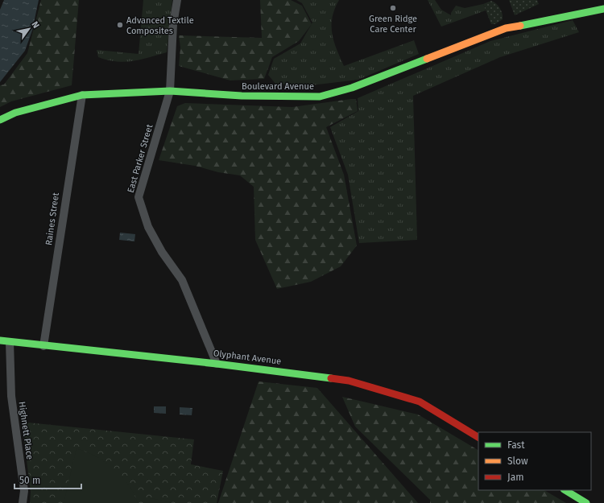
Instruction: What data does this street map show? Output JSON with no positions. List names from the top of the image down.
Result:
{
  "streets": {
    "street": [
      "Boulevard Avenue",
      "East Parker Street",
      "Raines Street",
      "Olyphant Avenue",
      "Highnett Place"
    ]
  },
  "crossings": [
    ["Boulevard Avenue", "East Parker Street"],
    ["Boulevard Avenue", "Raines Street"],
    ["East Parker Street", "Olyphant Avenue"],
    ["Raines Street", "Olyphant Avenue"],
    ["Olyphant Avenue", "Highnett Place"]
  ],
  "places": ["Green Ridge Care Center", "Advanced Textile Composites"],
  "legend": ["Fast", "Slow", "Jam"],
  "scale_bar": "50 m",
  "north": "top right"
}
